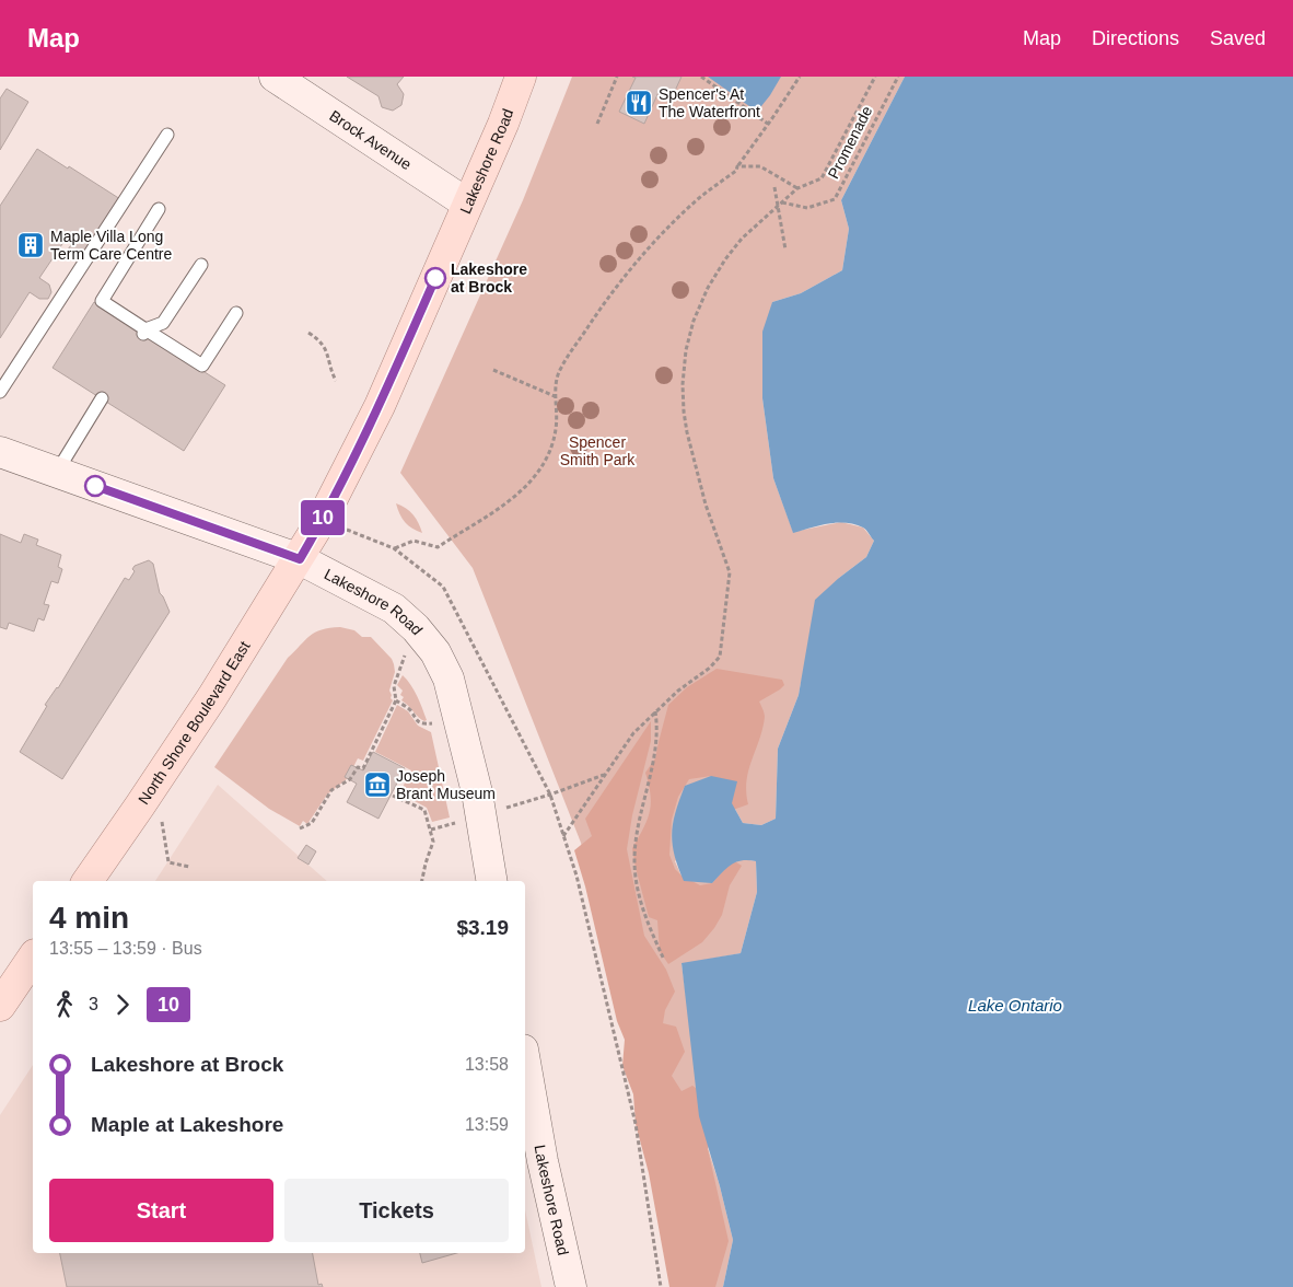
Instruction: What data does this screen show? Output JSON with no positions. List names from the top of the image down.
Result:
{
  "streets": {
    "main road": ["Brock Avenue", "Lakeshore Road", "North Shore Boulevard East"],
    "path": ["Promenade"]
  },
  "crossings": [
    ["Brock Avenue", "Lakeshore Road"],
    ["Lakeshore Road", "North Shore Boulevard East"]
  ],
  "water": ["Lake Ontario"],
  "parks": ["Spencer Smith Park"],
  "places": {
    "restaurant": ["Spencer's At The Waterfront"],
    "building": ["Maple Villa Long Term Care Centre"],
    "other": ["Lakeshore at Brock"],
    "museum": ["Joseph Brant Museum"]
  },
  "lines": ["bus line 10"],
  "page": {
    "header": "Map",
    "nav": ["Map", "Directions", "Saved"],
    "on_map": "10",
    "heading": ["4 min", "13:55 – 13:59 · Bus", "$3.19"],
    "legs": ["3", "10"],
    "list": [
      {
        "name": "Lakeshore at Brock",
        "value": "13:58"
      },
      {
        "name": "Maple at Lakeshore",
        "value": "13:59"
      }
    ],
    "buttons": ["Start", "Tickets"]
  }
}
